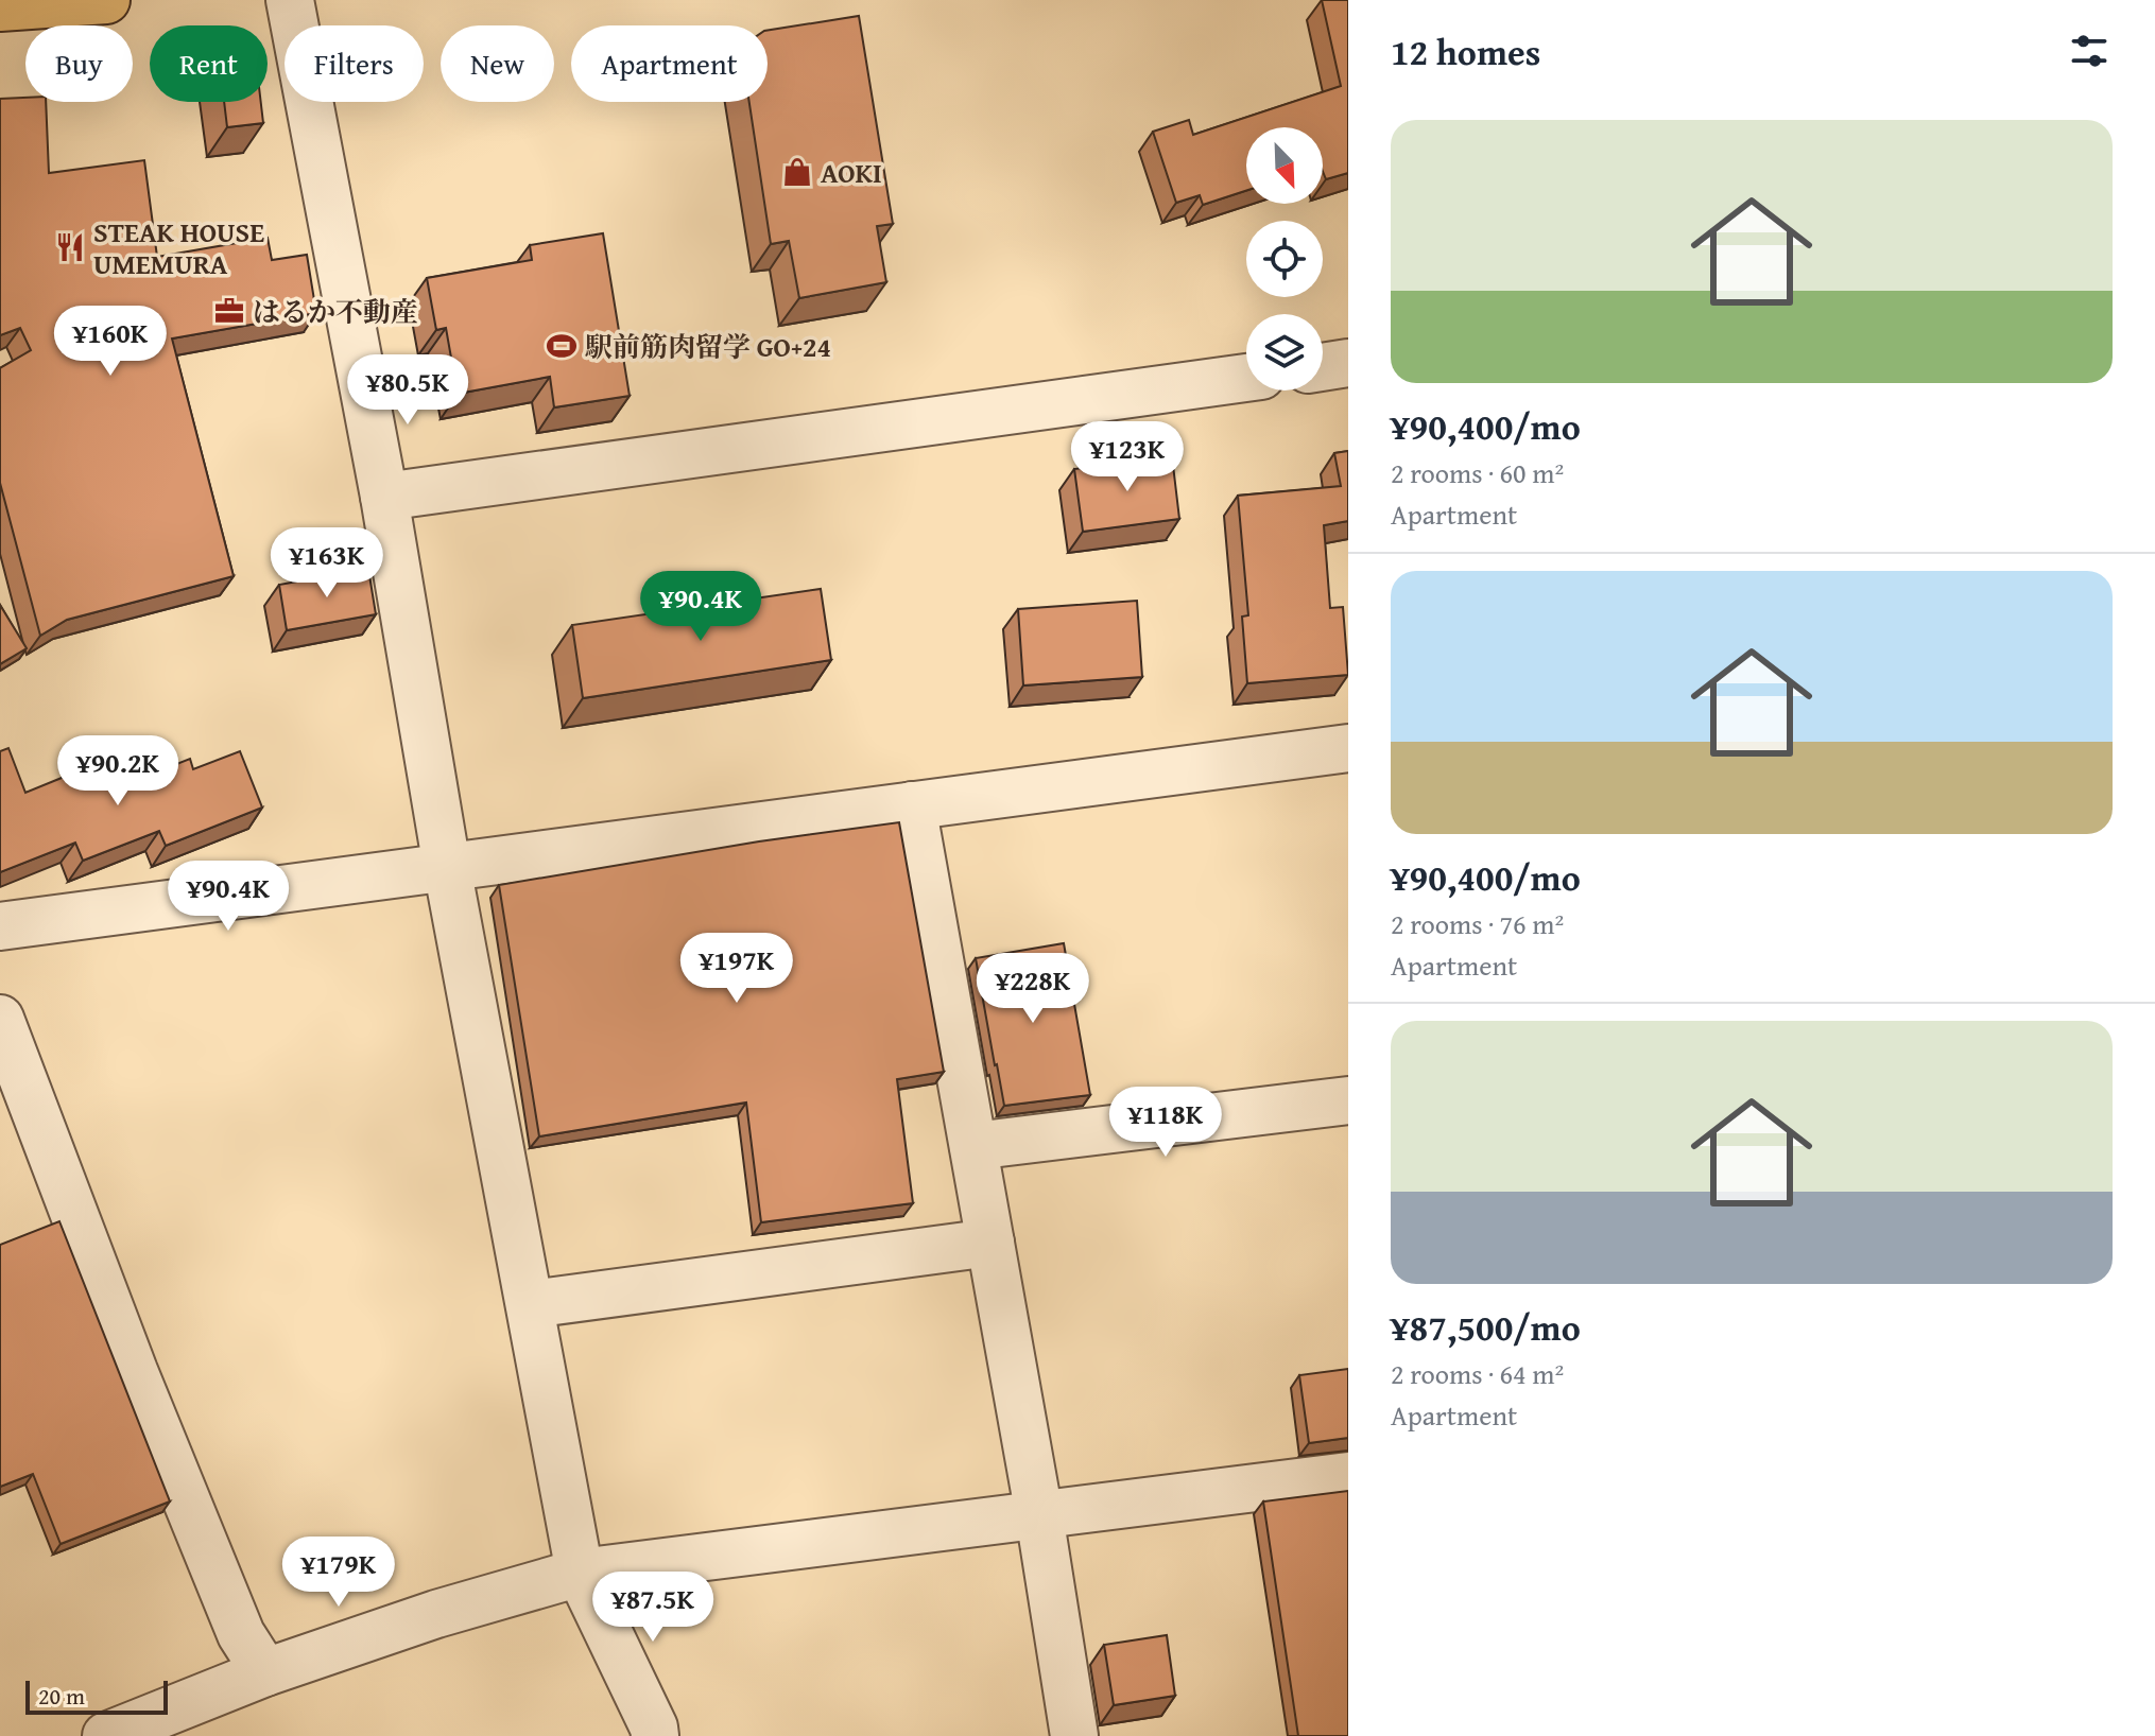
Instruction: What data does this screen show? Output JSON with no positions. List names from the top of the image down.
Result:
{
  "places": {
    "shop": ["AOKI"],
    "restaurant": ["STEAK HOUSE UMEMURA"],
    "office": ["はるか不動産"],
    "sports": ["駅前筋肉留学 GO+24"]
  },
  "scale_bar": "20 m",
  "north": "bottom right",
  "page": {
    "heading": "12 homes",
    "chip": [
      "Buy",
      "Rent",
      "Filters",
      "New",
      "Apartment"
    ],
    "list": [
      {
        "name": "¥90,400/mo",
        "note": "2 rooms · 60 m² · Apartment"
      },
      {
        "name": "¥90,400/mo",
        "note": "2 rooms · 76 m² · Apartment"
      },
      {
        "name": "¥87,500/mo",
        "note": "2 rooms · 64 m² · Apartment"
      }
    ],
    "price": [
      "¥160K",
      "¥80.5K",
      "¥123K",
      "¥163K",
      "¥90.4K",
      "¥90.2K",
      "¥90.4K",
      "¥197K",
      "¥228K",
      "¥118K",
      "¥179K",
      "¥87.5K"
    ],
    "scale": "20 m"
  }
}
